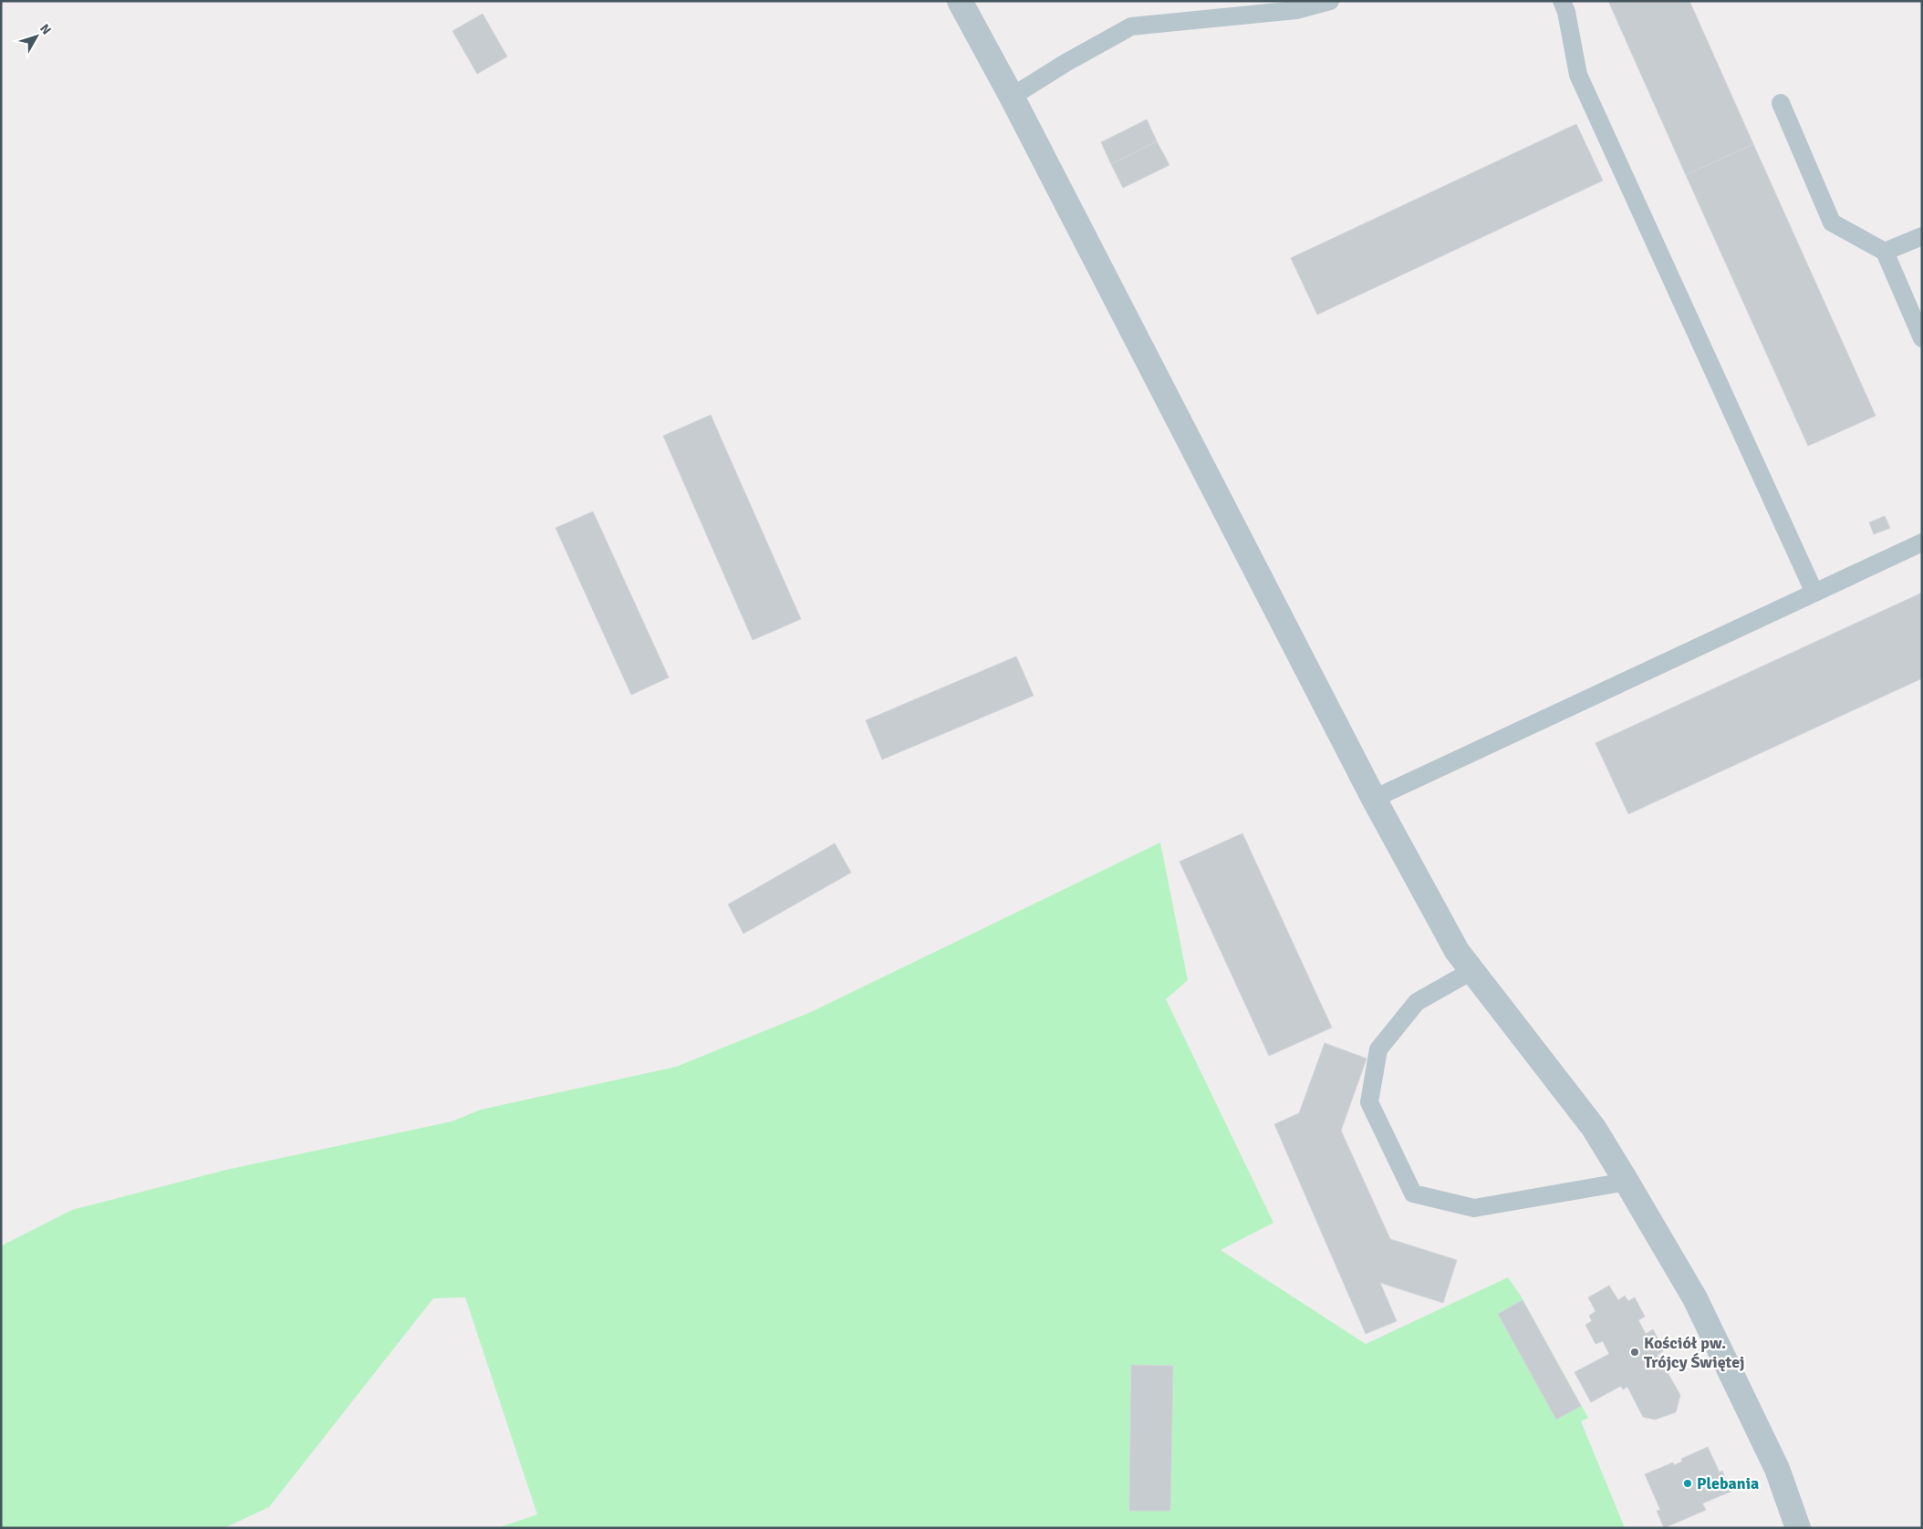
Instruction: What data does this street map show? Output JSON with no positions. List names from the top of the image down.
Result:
{
  "places": ["Kościół pw. Trójcy Świętej", "Plebania"],
  "north": "top right"
}
